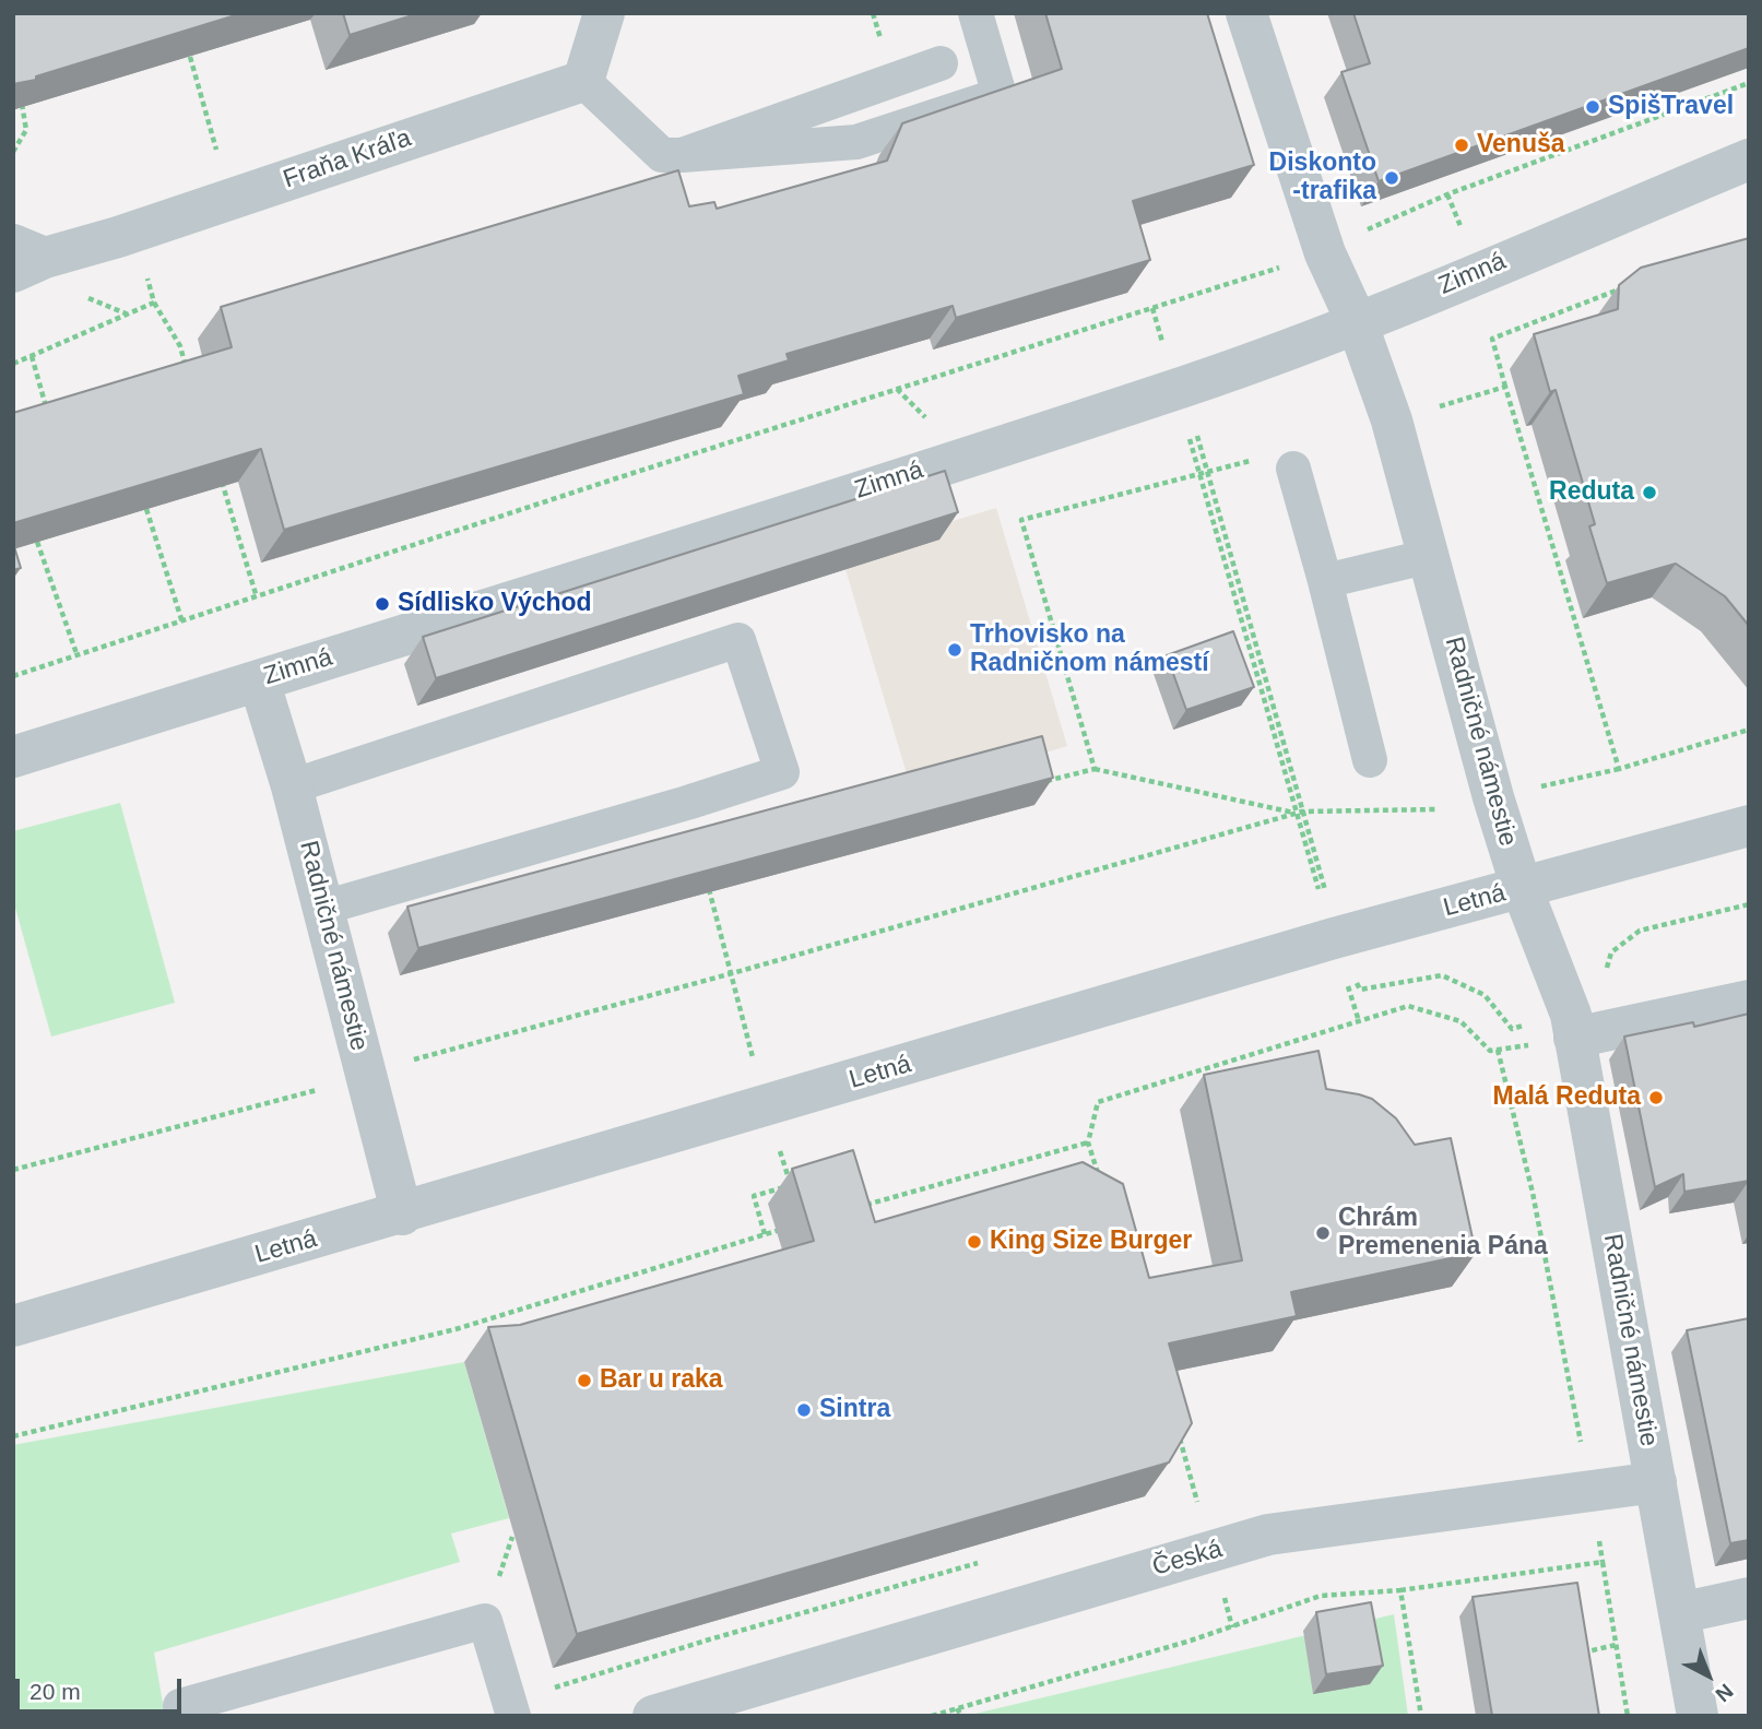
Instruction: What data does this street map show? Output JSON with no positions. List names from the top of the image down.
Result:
{
  "streets": {
    "street": [
      "Fraňa Kráľa",
      "Zimná",
      "Radničné námestie",
      "Letná",
      "Česká"
    ]
  },
  "crossings": [
    ["Zimná", "Radničné námestie"],
    ["Radničné námestie", "Letná"],
    ["Radničné námestie", "Česká"]
  ],
  "places": [
    "SpišTravel",
    "Venuša",
    "Diskonto -trafika",
    "Reduta",
    "Sídlisko Východ",
    "Trhovisko na Radničnom námestí",
    "Malá Reduta",
    "Chrám Premenenia Pána",
    "King Size Burger",
    "Bar u raka",
    "Sintra"
  ],
  "scale_bar": "20 m",
  "north": "bottom right"
}
